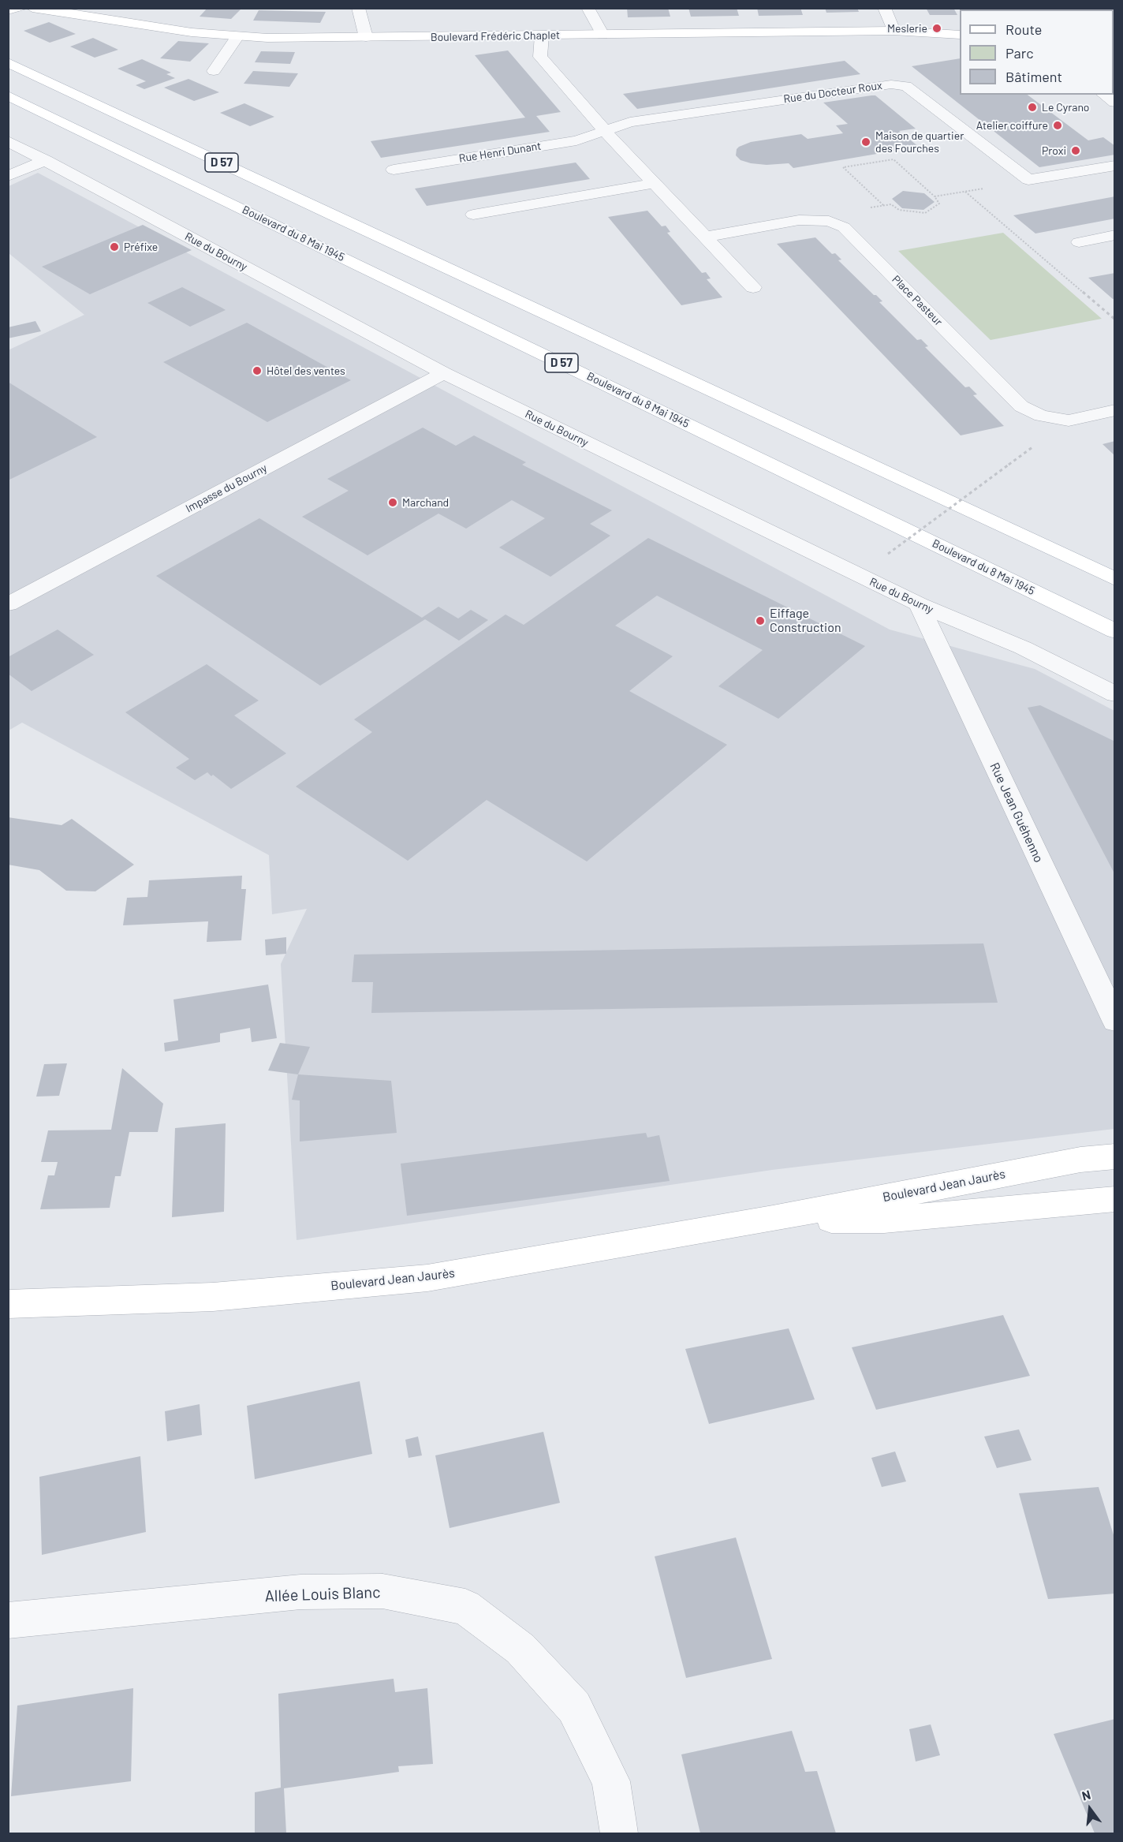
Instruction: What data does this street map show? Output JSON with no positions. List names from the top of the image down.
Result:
{
  "streets": {
    "main road": [
      "Boulevard Frédéric Chaplet",
      "D 57",
      "Boulevard du 8 Mai 1945",
      "Boulevard Jean Jaurès"
    ],
    "street": [
      "Rue du Docteur Roux",
      "Rue Henri Dunant",
      "Rue du Bourny",
      "Place Pasteur",
      "Impasse du Bourny",
      "Rue Jean Guéhenno",
      "Allée Louis Blanc"
    ]
  },
  "crossings": [
    ["Rue du Docteur Roux", "Rue Henri Dunant"],
    ["Rue du Bourny", "Impasse du Bourny"],
    ["Rue du Bourny", "Rue Jean Guéhenno"]
  ],
  "places": [
    "Meslerie",
    "Le Cyrano",
    "Atelier coiffure",
    "Maison de quartier des Fourches",
    "Proxi",
    "Préfixe",
    "Hôtel des ventes",
    "Marchand",
    "Eiffage Construction"
  ],
  "legend": ["Route", "Parc", "Bâtiment"],
  "north": "top"
}
